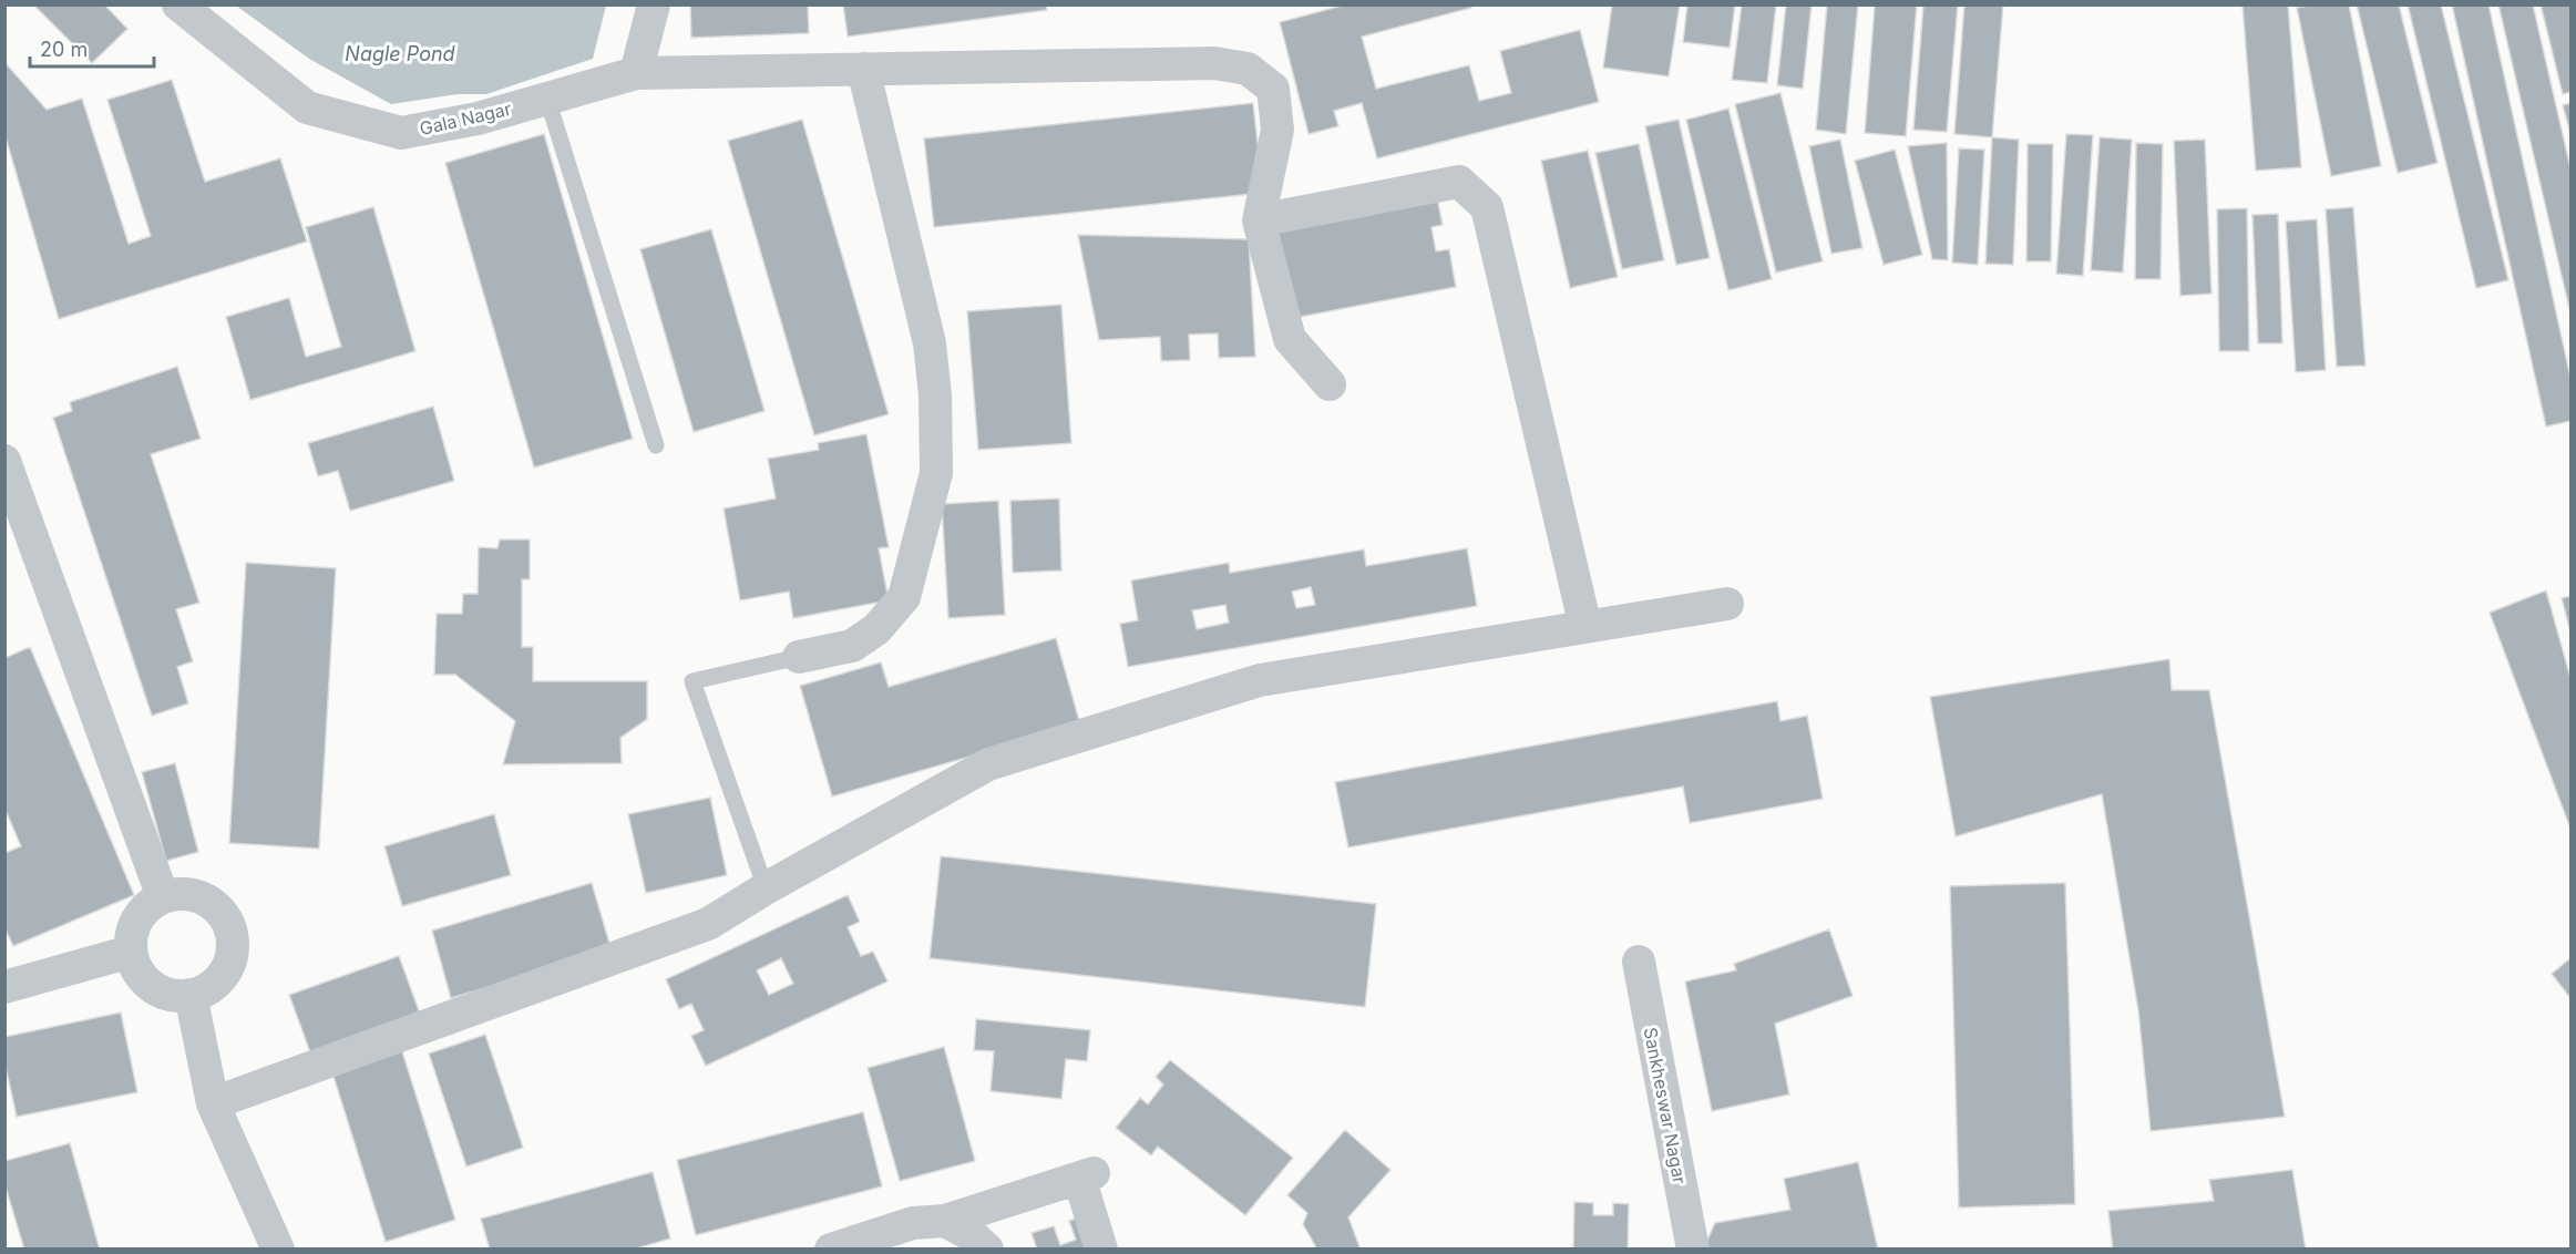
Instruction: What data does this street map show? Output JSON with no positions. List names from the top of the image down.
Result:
{
  "streets": {
    "street": ["Gala Nagar", "Sankheswar Nagar"]
  },
  "water": ["Nagle Pond"],
  "scale_bar": "20 m"
}
